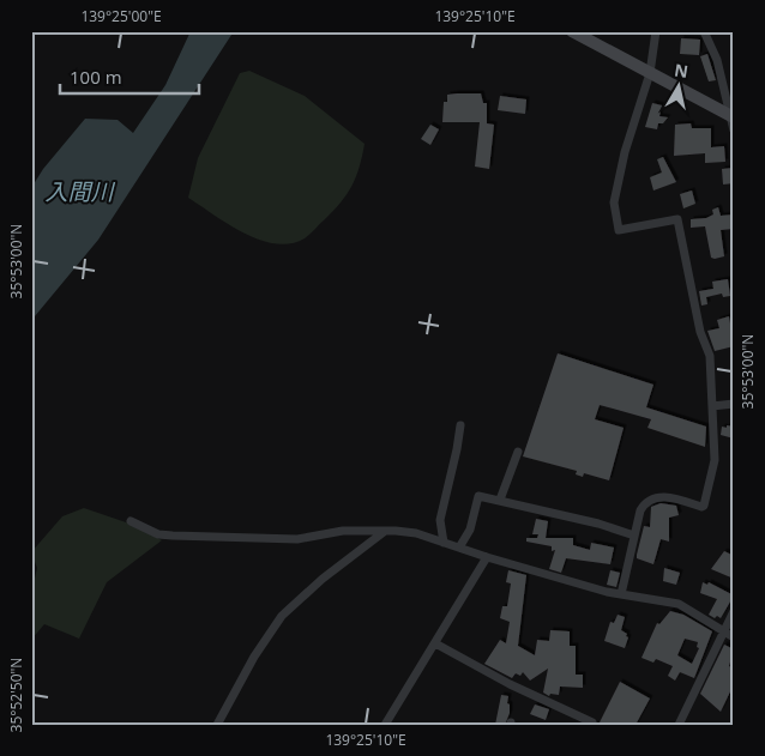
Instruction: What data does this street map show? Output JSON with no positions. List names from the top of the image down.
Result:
{
  "water": ["入間川"],
  "scale_bar": "100 m",
  "north": "top",
  "coordinates": [
    "139°25'00\"E",
    "139°25'10\"E",
    "35°53'00\"N",
    "35°52'50\"N"
  ]
}
